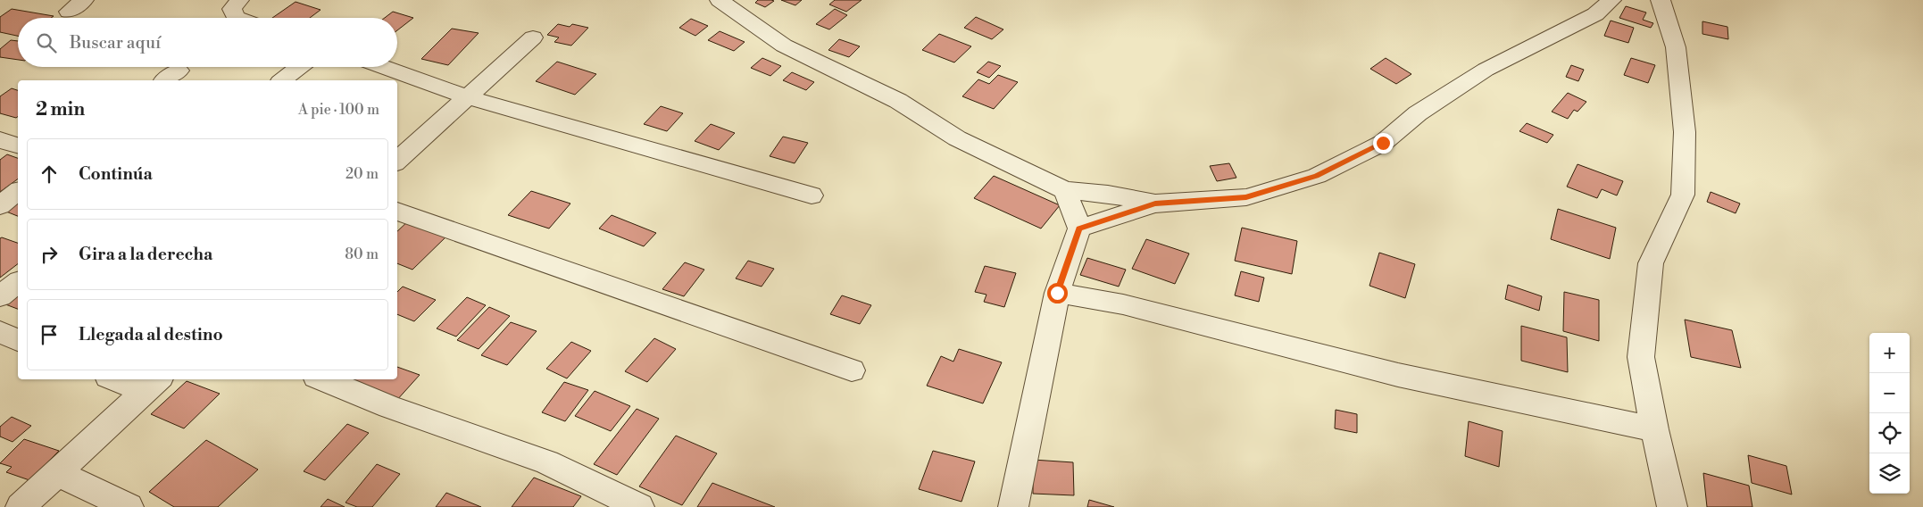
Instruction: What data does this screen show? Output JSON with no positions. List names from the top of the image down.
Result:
{
  "page": {
    "search": "Buscar aquí",
    "heading": ["2 min", "A pie · 100 m"],
    "list": [
      ["Continúa", "20 m"],
      ["Gira a la derecha", "80 m"],
      "Llegada al destino"
    ],
    "map_buttons": ["+", "−"]
  }
}
